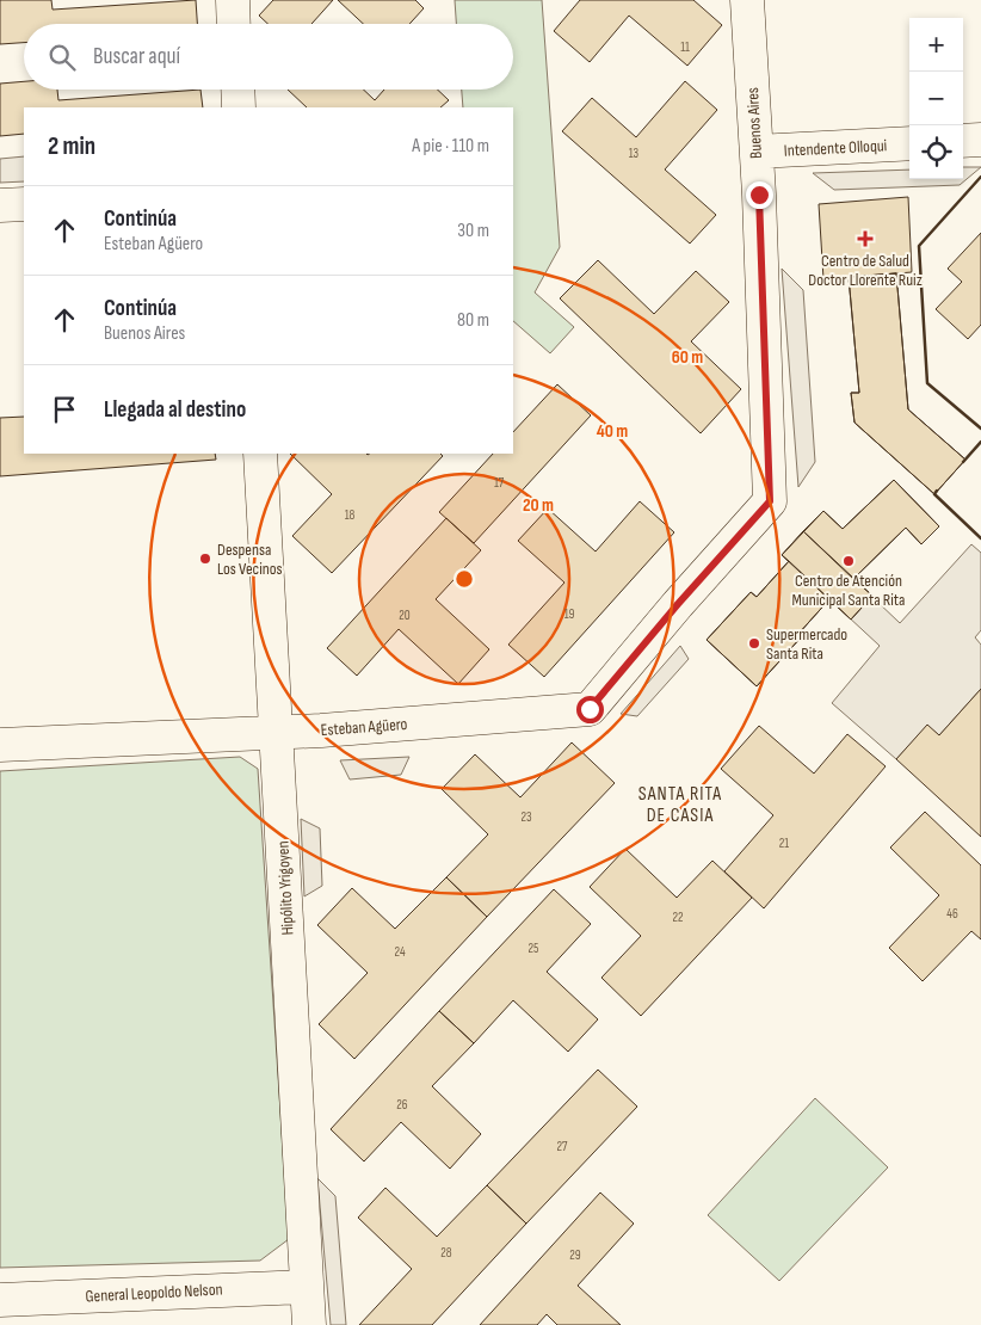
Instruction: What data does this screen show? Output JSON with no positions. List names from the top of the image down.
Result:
{
  "streets": {
    "street": [
      "Buenos Aires",
      "Intendente Olloqui",
      "Esteban Agüero",
      "Hipólito Yrigoyen",
      "General Leopoldo Nelson"
    ]
  },
  "crossings": [
    ["Buenos Aires", "Intendente Olloqui"],
    ["Buenos Aires", "Esteban Agüero"],
    ["Esteban Agüero", "Hipólito Yrigoyen"],
    ["Hipólito Yrigoyen", "General Leopoldo Nelson"]
  ],
  "districts": ["SANTA RITA DE CASIA"],
  "places": {
    "health": ["Centro de Salud Doctor Llorente Ruiz"],
    "other": ["Despensa Los Vecinos", "Centro de Atención Municipal Santa Rita", "Supermercado Santa Rita"]
  },
  "house_numbers": [
    "11",
    "13",
    "17",
    "18",
    "19",
    "20",
    "23",
    "21",
    "46",
    "22",
    "25",
    "24",
    "26",
    "27",
    "28",
    "29"
  ],
  "page": {
    "map_buttons": ["+", "−"],
    "search": "Buscar aquí",
    "heading": ["2 min", "A pie · 110 m"],
    "list": [
      ["Continúa", "Esteban Agüero", "30 m"],
      ["Continúa", "Buenos Aires", "80 m"],
      "Llegada al destino"
    ]
  },
  "rings": ["60 m", "40 m", "20 m"]
}
